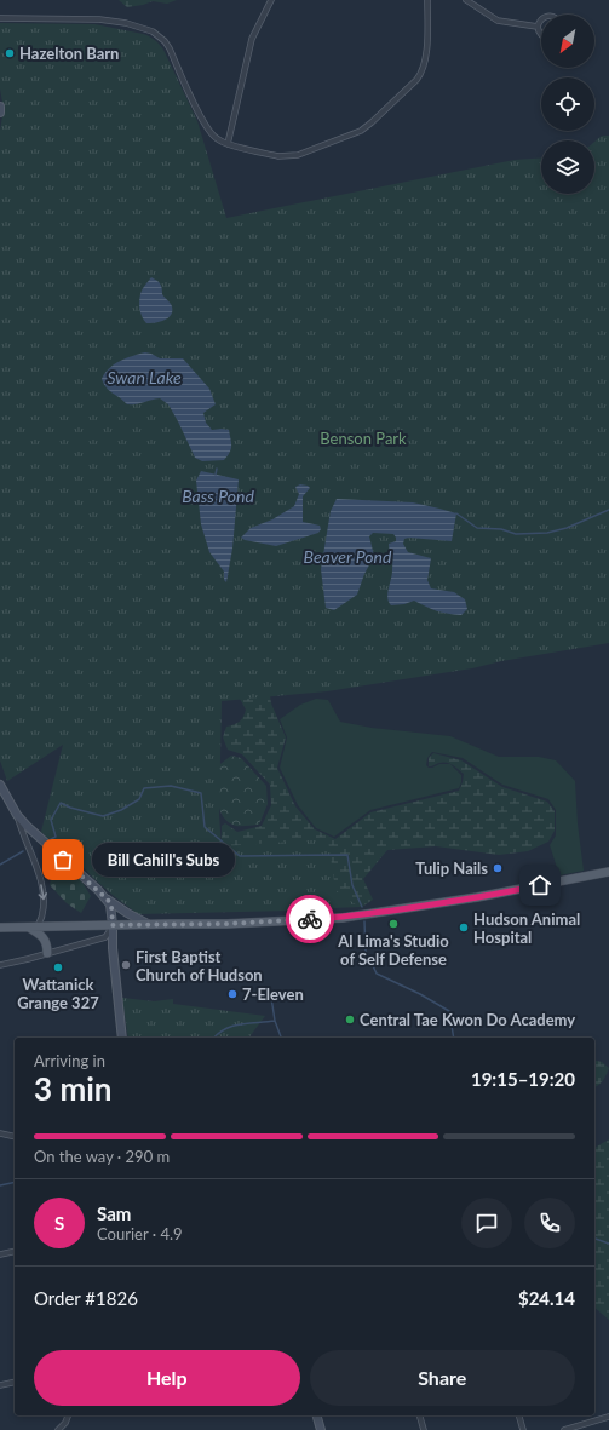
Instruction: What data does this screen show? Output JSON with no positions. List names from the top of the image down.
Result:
{
  "water": ["Swan Lake", "Bass Pond", "Beaver Pond"],
  "parks": ["Benson Park"],
  "places": [
    "Hazelton Barn",
    "Bill Cahill's Subs",
    "Tulip Nails",
    "Al Lima's Studio of Self Defense",
    "Hudson Animal Hospital",
    "First Baptist Church of Hudson",
    "Wattanick Grange 327",
    "7-Eleven",
    "Central Tae Kwon Do Academy"
  ],
  "north": "bottom left",
  "page": {
    "bubble": "Bill Cahill's Subs",
    "heading": ["3 min", "Arriving in", "19:15–19:20"],
    "panel": [
      "Sam",
      "Courier · 4.9",
      "Order #1826",
      "$24.14"
    ],
    "bar": "On the way · 290 m",
    "round": "S",
    "buttons": ["Help", "Share"]
  }
}
